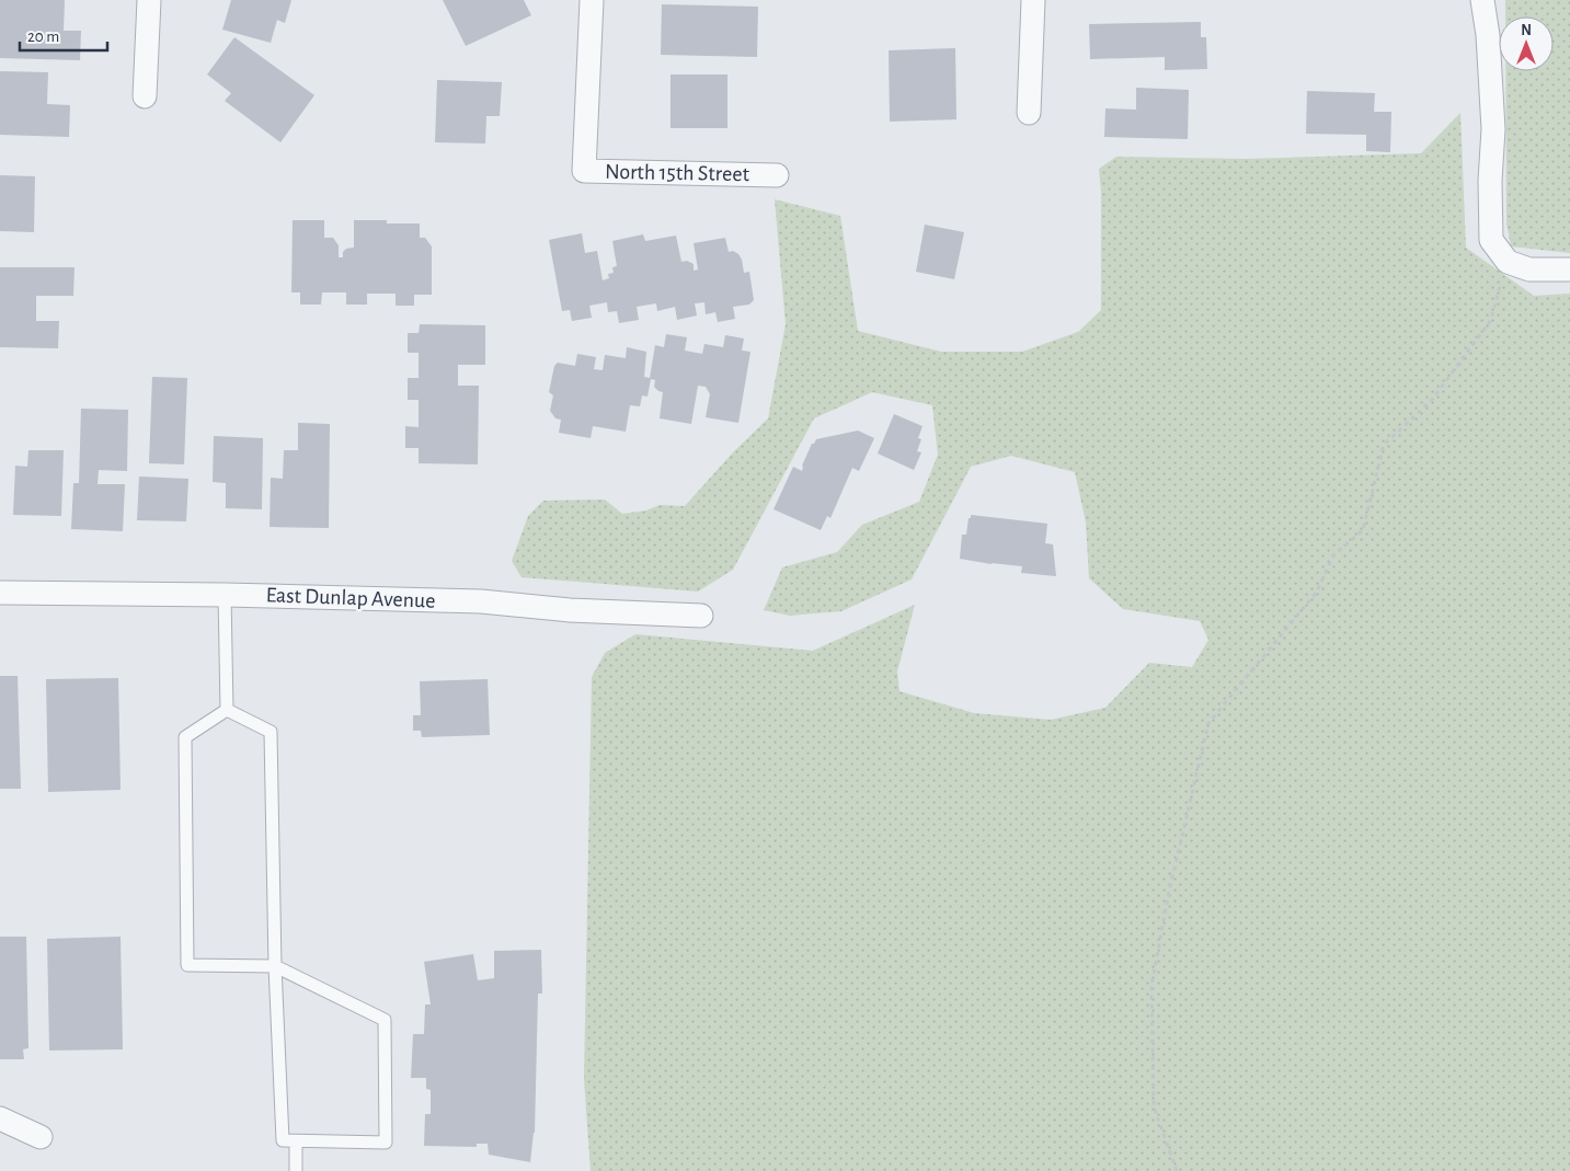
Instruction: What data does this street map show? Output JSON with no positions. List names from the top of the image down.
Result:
{
  "streets": {
    "street": ["North 15th Street", "East Dunlap Avenue"]
  },
  "scale_bar": "20 m",
  "north": "top"
}
